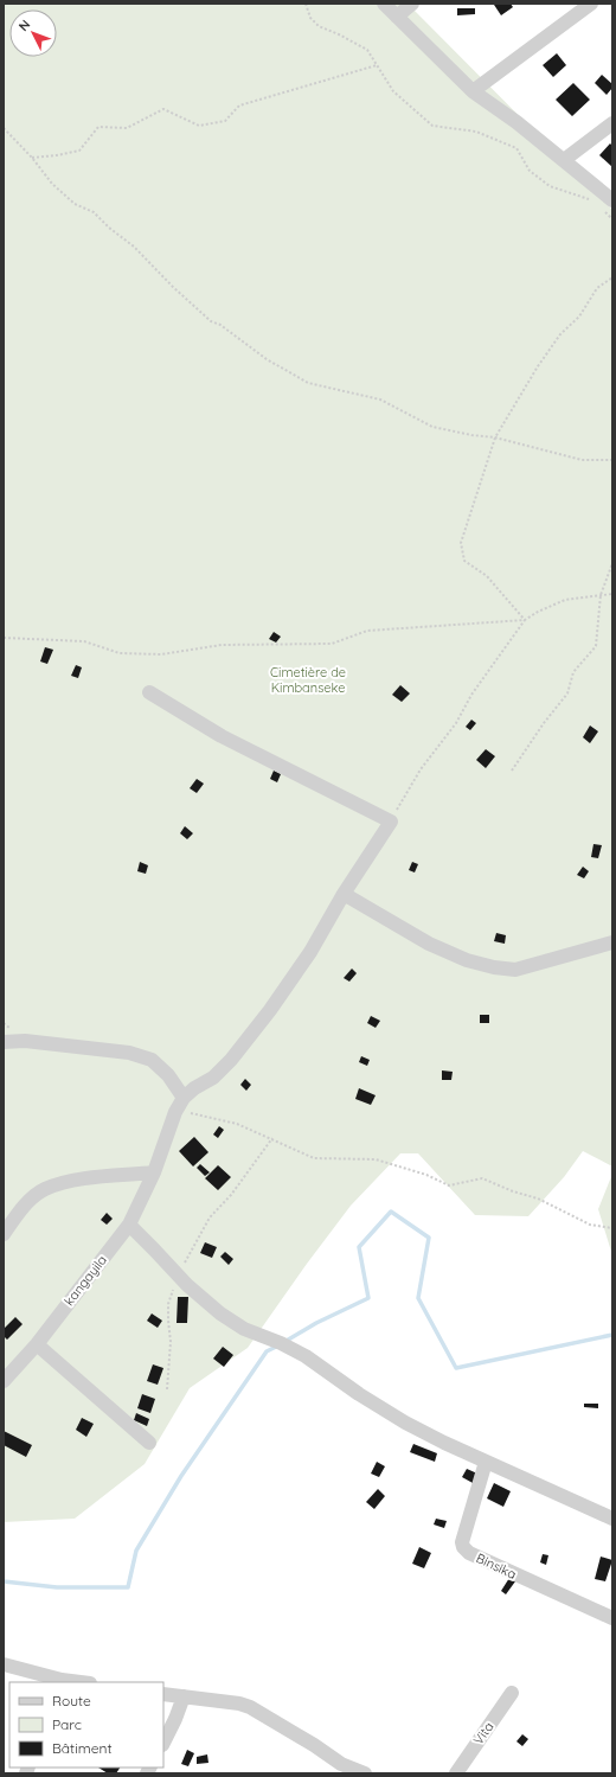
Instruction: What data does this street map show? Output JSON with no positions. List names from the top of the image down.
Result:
{
  "streets": {
    "street": ["kangayila", "Binsika", "Vita"]
  },
  "parks": ["Cimetière de Kimbanseke"],
  "legend": ["Route", "Parc", "Bâtiment"],
  "north": "top left"
}
